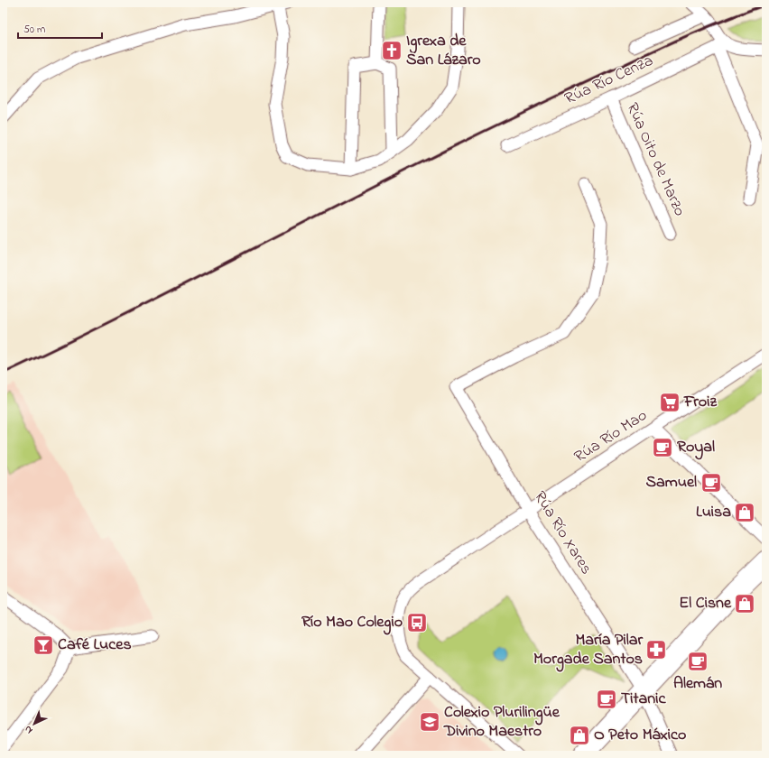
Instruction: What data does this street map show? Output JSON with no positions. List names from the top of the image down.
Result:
{
  "streets": {
    "street": [
      "Rúa Río Cenza",
      "Rúa Oito de Marzo",
      "Rúa Río Mao",
      "Rúa Río Xares"
    ]
  },
  "crossings": [
    ["Rúa Río Cenza", "Rúa Oito de Marzo"],
    ["Rúa Río Mao", "Rúa Río Xares"]
  ],
  "places": {
    "church": ["Igrexa de San Lázaro"],
    "supermarket": ["Froiz"],
    "cafe": [
      "Royal",
      "Samuel",
      "Alemán",
      "Titanic"
    ],
    "shop": ["Luisa", "El Cisne", "O Peto Máxico"],
    "bus stop": ["Río Mao Colegio"],
    "bar": ["Café Luces"],
    "pharmacy": ["María Pilar Morgade Santos"],
    "school or university": ["Colexio Plurilingüe Divino Maestro"]
  },
  "scale_bar": "50 m",
  "north": "bottom left"
}
